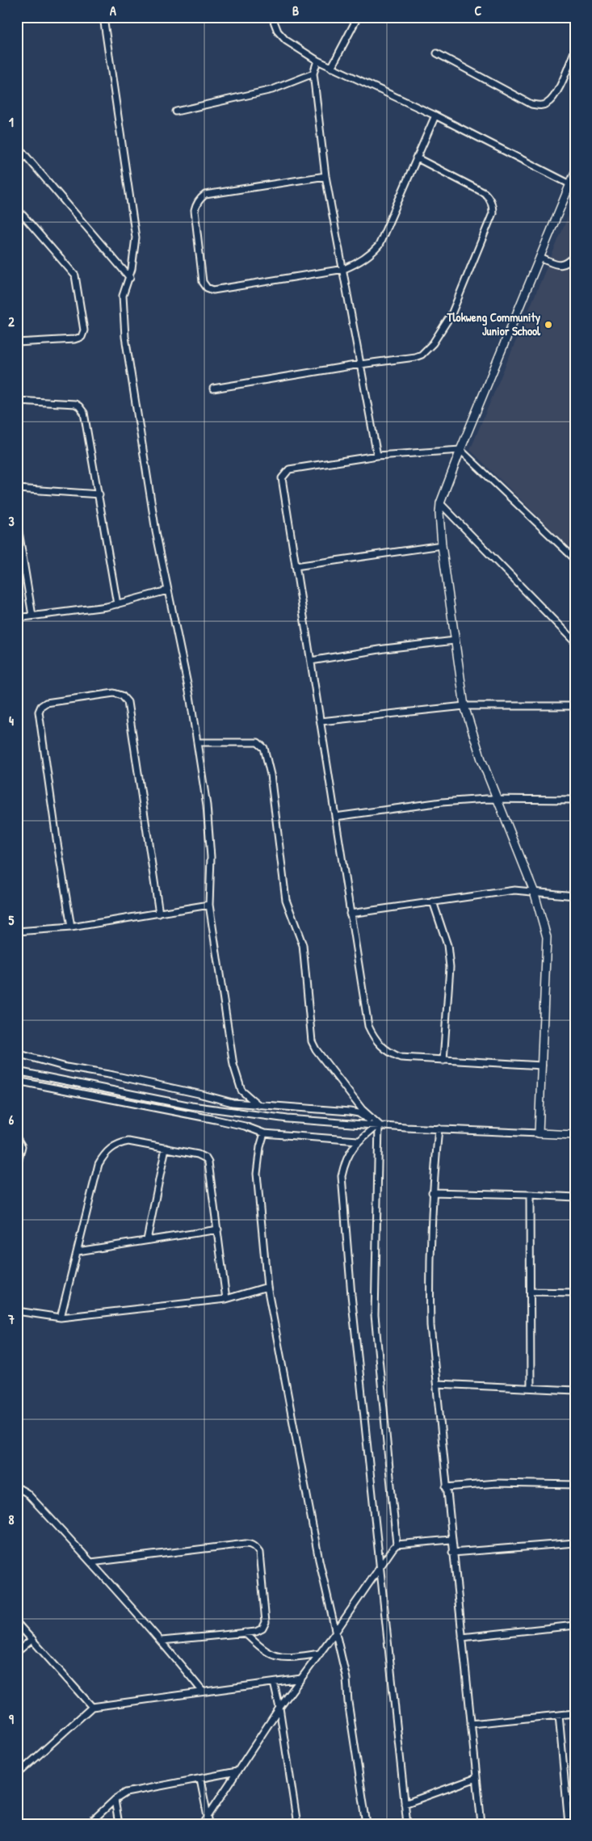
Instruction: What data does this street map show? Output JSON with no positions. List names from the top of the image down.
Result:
{
  "places": ["Tlokweng Community Junior School"],
  "grid": {
    "columns": ["A", "B", "C"],
    "rows": [
      "1",
      "2",
      "3",
      "4",
      "5",
      "6",
      "7",
      "8",
      "9"
    ]
  }
}
